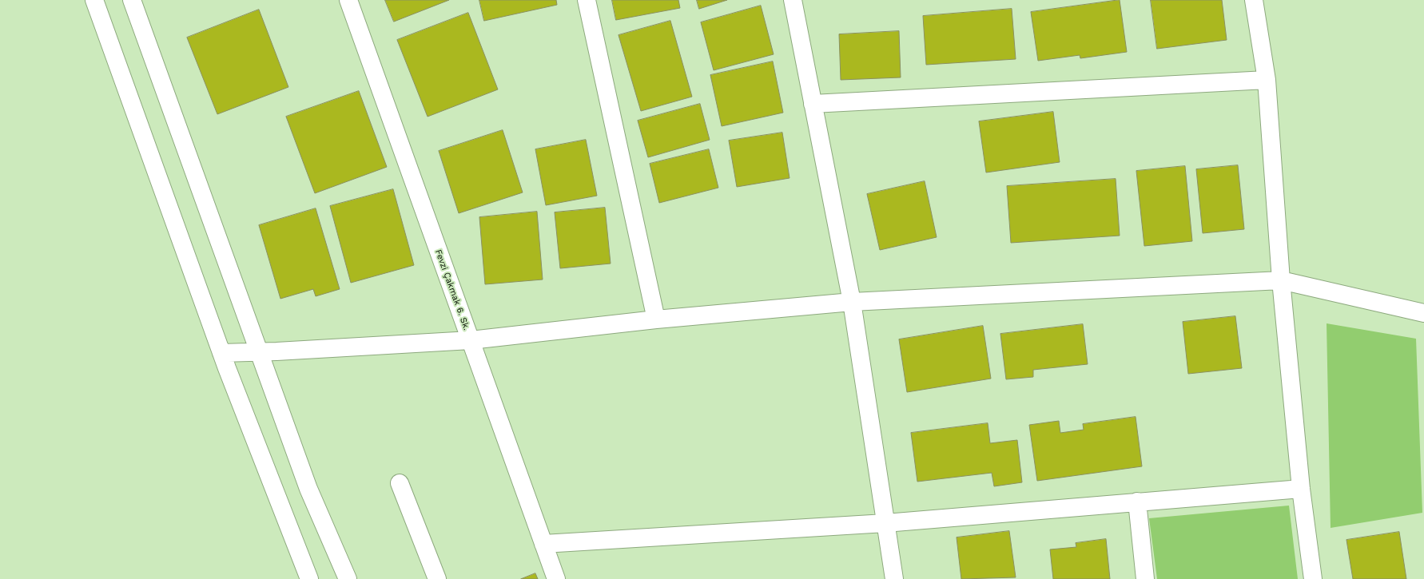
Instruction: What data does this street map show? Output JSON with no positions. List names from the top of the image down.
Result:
{
  "streets": {
    "street": ["Fevzi Çakmak 6. Sk."]
  }
}
